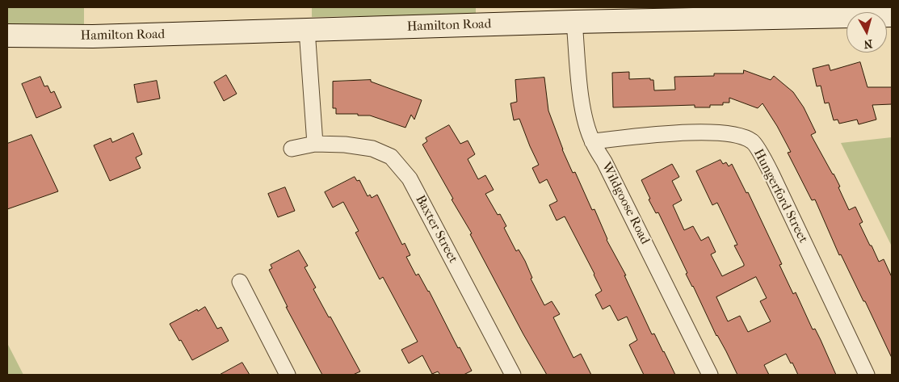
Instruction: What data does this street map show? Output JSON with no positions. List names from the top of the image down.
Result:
{
  "streets": {
    "main road": ["Hamilton Road"],
    "street": ["Hungerford Street", "Wildgoose Road", "Baxter Street"]
  },
  "crossings": [
    ["Hamilton Road", "Wildgoose Road"],
    ["Hungerford Street", "Wildgoose Road"]
  ],
  "north": "bottom"
}
